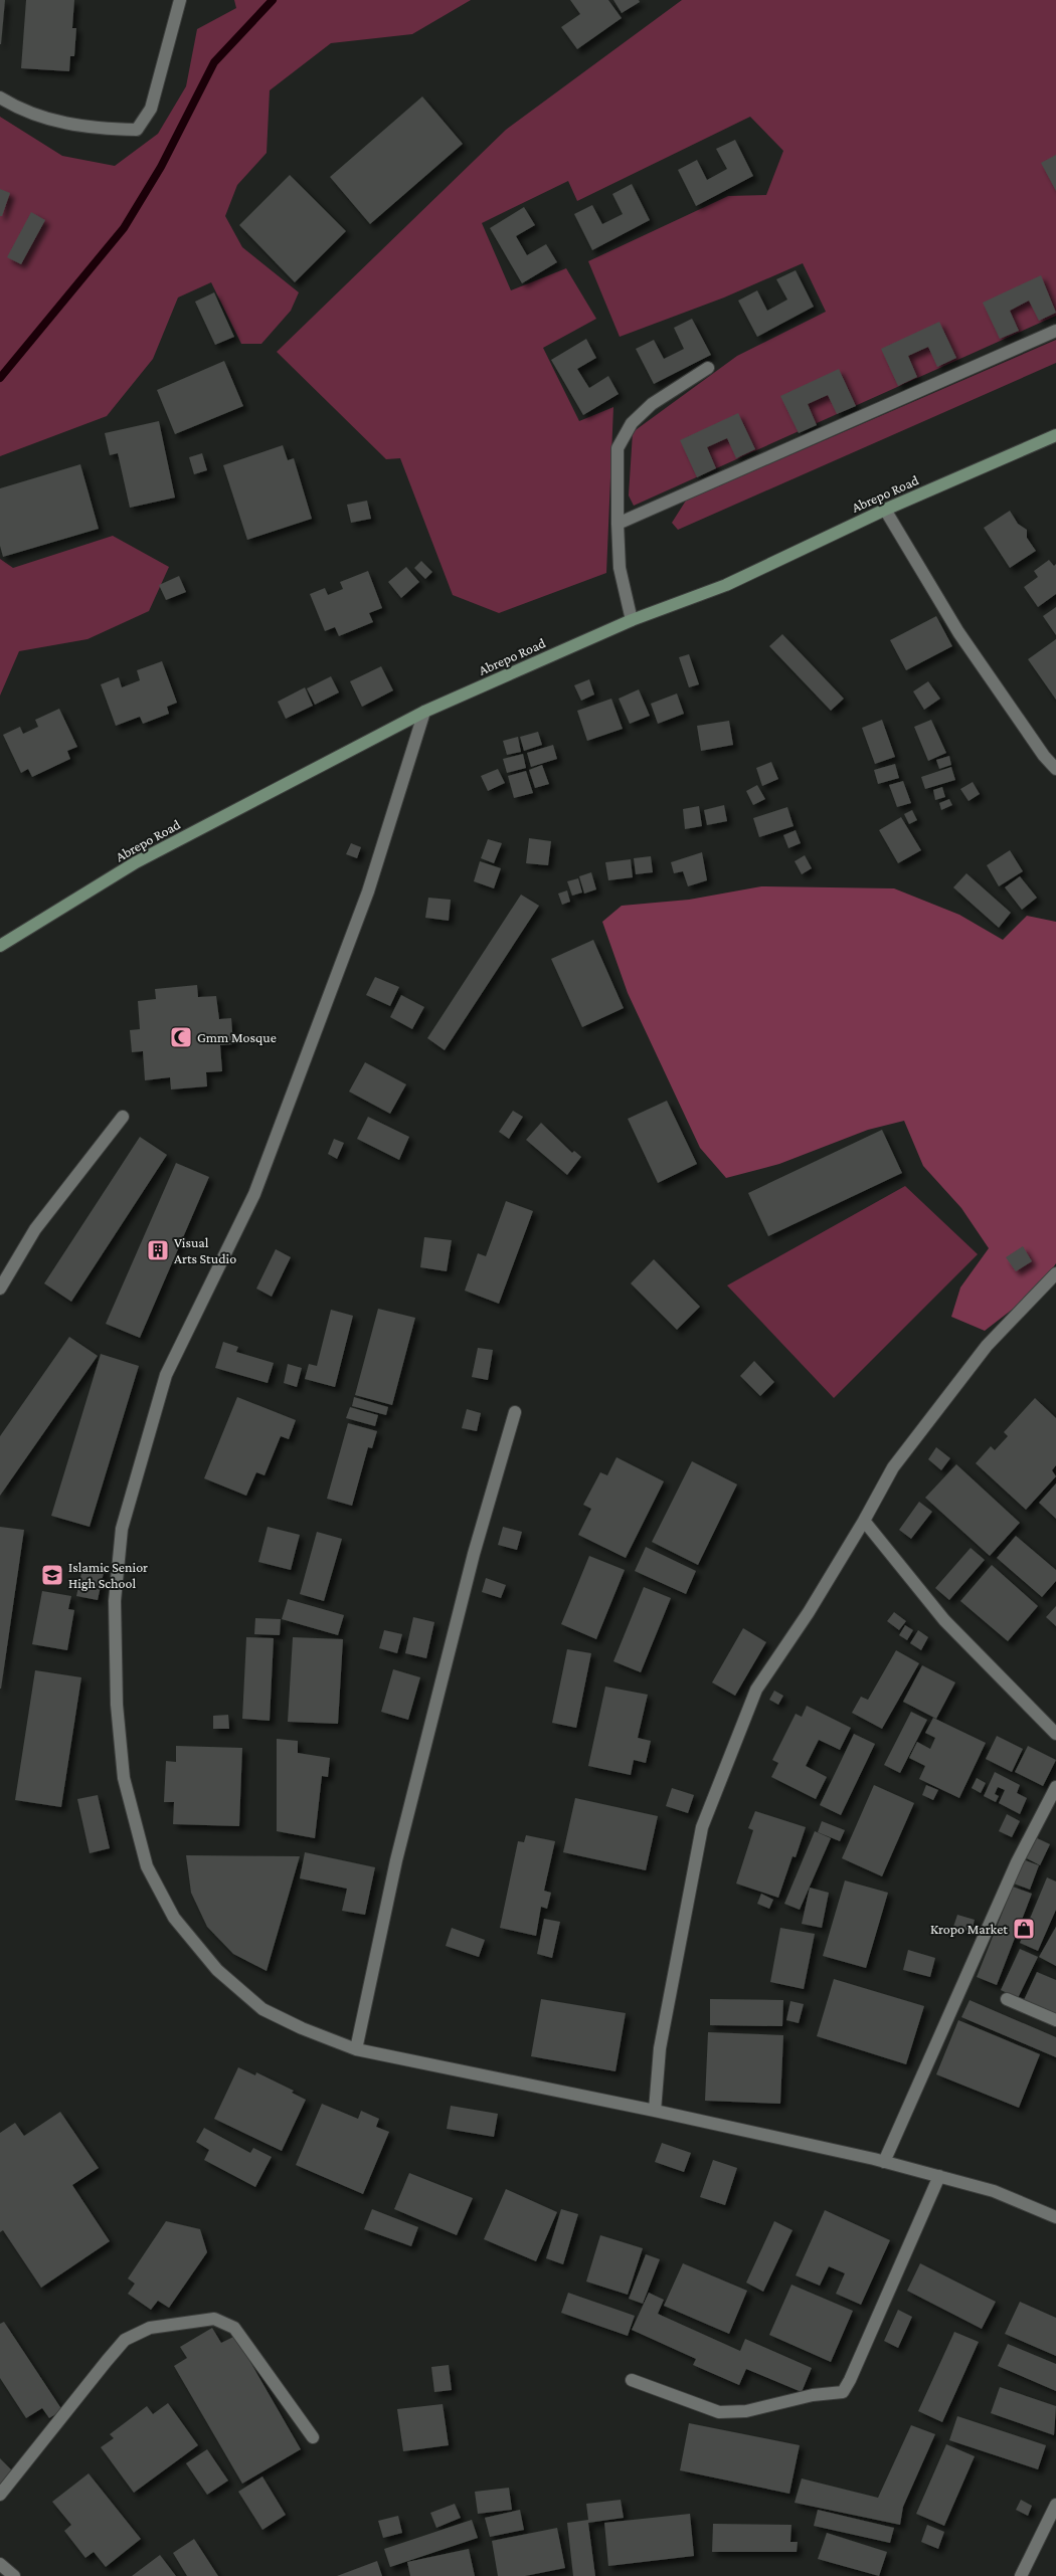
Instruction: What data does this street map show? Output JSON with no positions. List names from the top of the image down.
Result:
{
  "streets": {
    "main road": ["Abrepo Road"]
  },
  "places": {
    "mosque": ["Gmm Mosque"],
    "building": ["Visual Arts Studio"],
    "school or university": ["Islamic Senior High School"],
    "shop": ["Kropo Market"]
  }
}
